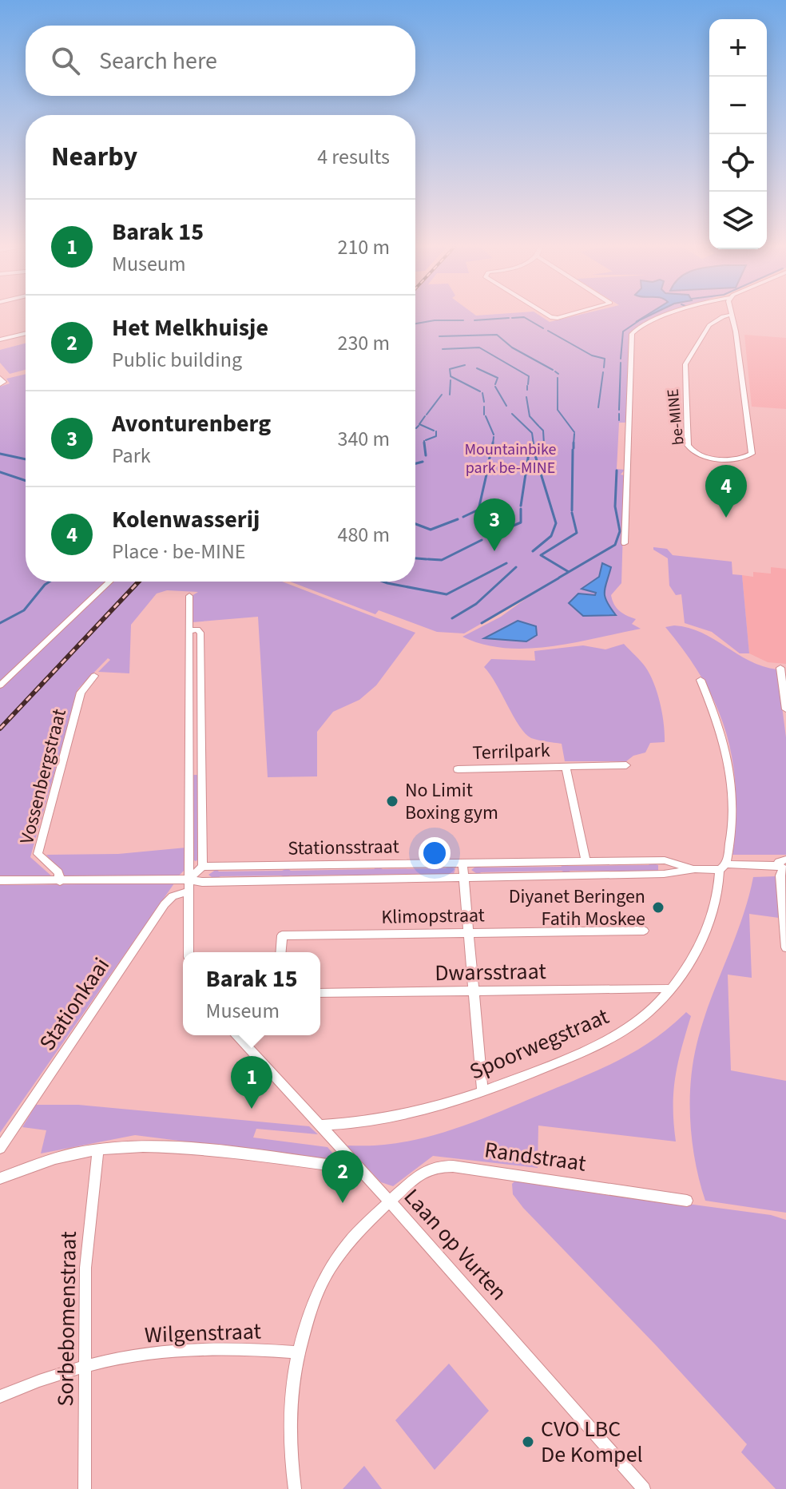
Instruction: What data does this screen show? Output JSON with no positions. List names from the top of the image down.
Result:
{
  "streets": {
    "street": [
      "be-MINE",
      "Terrilpark",
      "Vossenbergstraat",
      "Stationsstraat",
      "Klimopstraat",
      "Dwarsstraat",
      "Stationkaai",
      "Spoorwegstraat",
      "Randstraat",
      "Laan op Vurten",
      "Sorbebomenstraat",
      "Wilgenstraat"
    ]
  },
  "crossings": [
    ["Terrilpark", "Stationsstraat"],
    ["Vossenbergstraat", "Stationsstraat"],
    ["Stationsstraat", "Spoorwegstraat"],
    ["Spoorwegstraat", "Laan op Vurten"],
    ["Randstraat", "Laan op Vurten"],
    ["Randstraat", "Wilgenstraat"],
    ["Sorbebomenstraat", "Wilgenstraat"]
  ],
  "parks": ["Mountainbike park be-MINE"],
  "places": ["No Limit Boxing gym", "Diyanet Beringen Fatih Moskee", "CVO LBC De Kompel"],
  "page": {
    "map_buttons": ["+", "−"],
    "search": "Search here",
    "heading": ["Nearby", "4 results"],
    "list": [
      {
        "mark": "1",
        "name": "Barak 15",
        "note": "Museum",
        "value": "210 m"
      },
      {
        "mark": "2",
        "name": "Het Melkhuisje",
        "note": "Public building",
        "value": "230 m"
      },
      {
        "mark": "3",
        "name": "Avonturenberg",
        "note": "Park",
        "value": "340 m"
      },
      {
        "mark": "4",
        "name": "Kolenwasserij",
        "note": "Place · be-MINE",
        "value": "480 m"
      }
    ],
    "pins": [
      "4",
      "3",
      "1",
      "2"
    ],
    "popup": ["Barak 15", "Museum"]
  }
}
